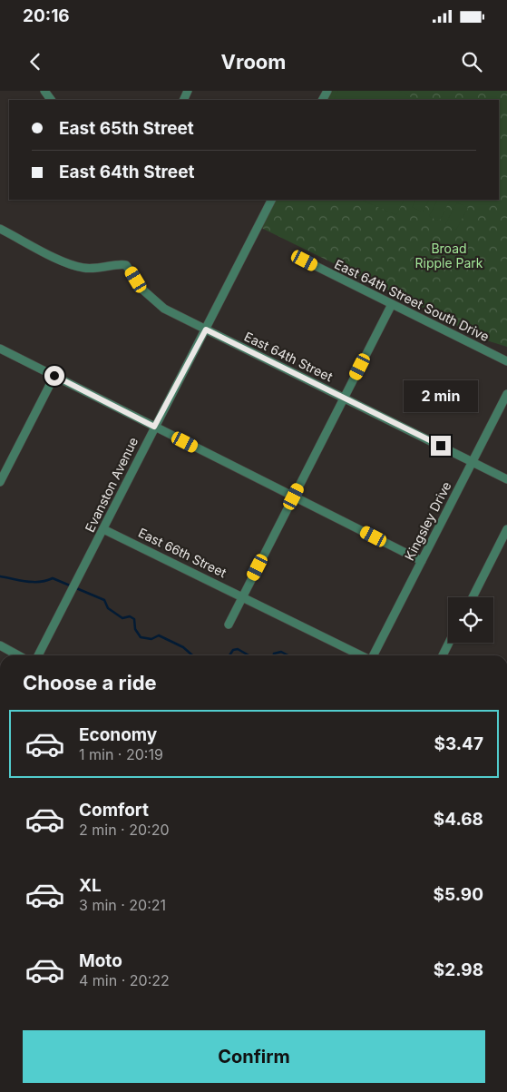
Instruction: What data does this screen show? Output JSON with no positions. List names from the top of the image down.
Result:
{
  "streets": {
    "street": [
      "East 64th Street South Drive",
      "East 64th Street",
      "Evanston Avenue",
      "Kingsley Drive",
      "East 66th Street"
    ]
  },
  "crossings": [
    ["East 64th Street", "Evanston Avenue"],
    ["East 64th Street", "Kingsley Drive"],
    ["Evanston Avenue", "East 66th Street"]
  ],
  "parks": ["Broad Ripple Park"],
  "page": {
    "status": "20:16",
    "header": "Vroom",
    "banner": ["East 65th Street", "East 64th Street"],
    "bubble": "2 min",
    "heading": "Choose a ride",
    "list": [
      {
        "name": "Economy",
        "note": "1 min · 20:19",
        "value": "$3.47"
      },
      {
        "name": "Comfort",
        "note": "2 min · 20:20",
        "value": "$4.68"
      },
      {
        "name": "XL",
        "note": "3 min · 20:21",
        "value": "$5.90"
      },
      {
        "name": "Moto",
        "note": "4 min · 20:22",
        "value": "$2.98"
      }
    ],
    "buttons": "Confirm"
  }
}
